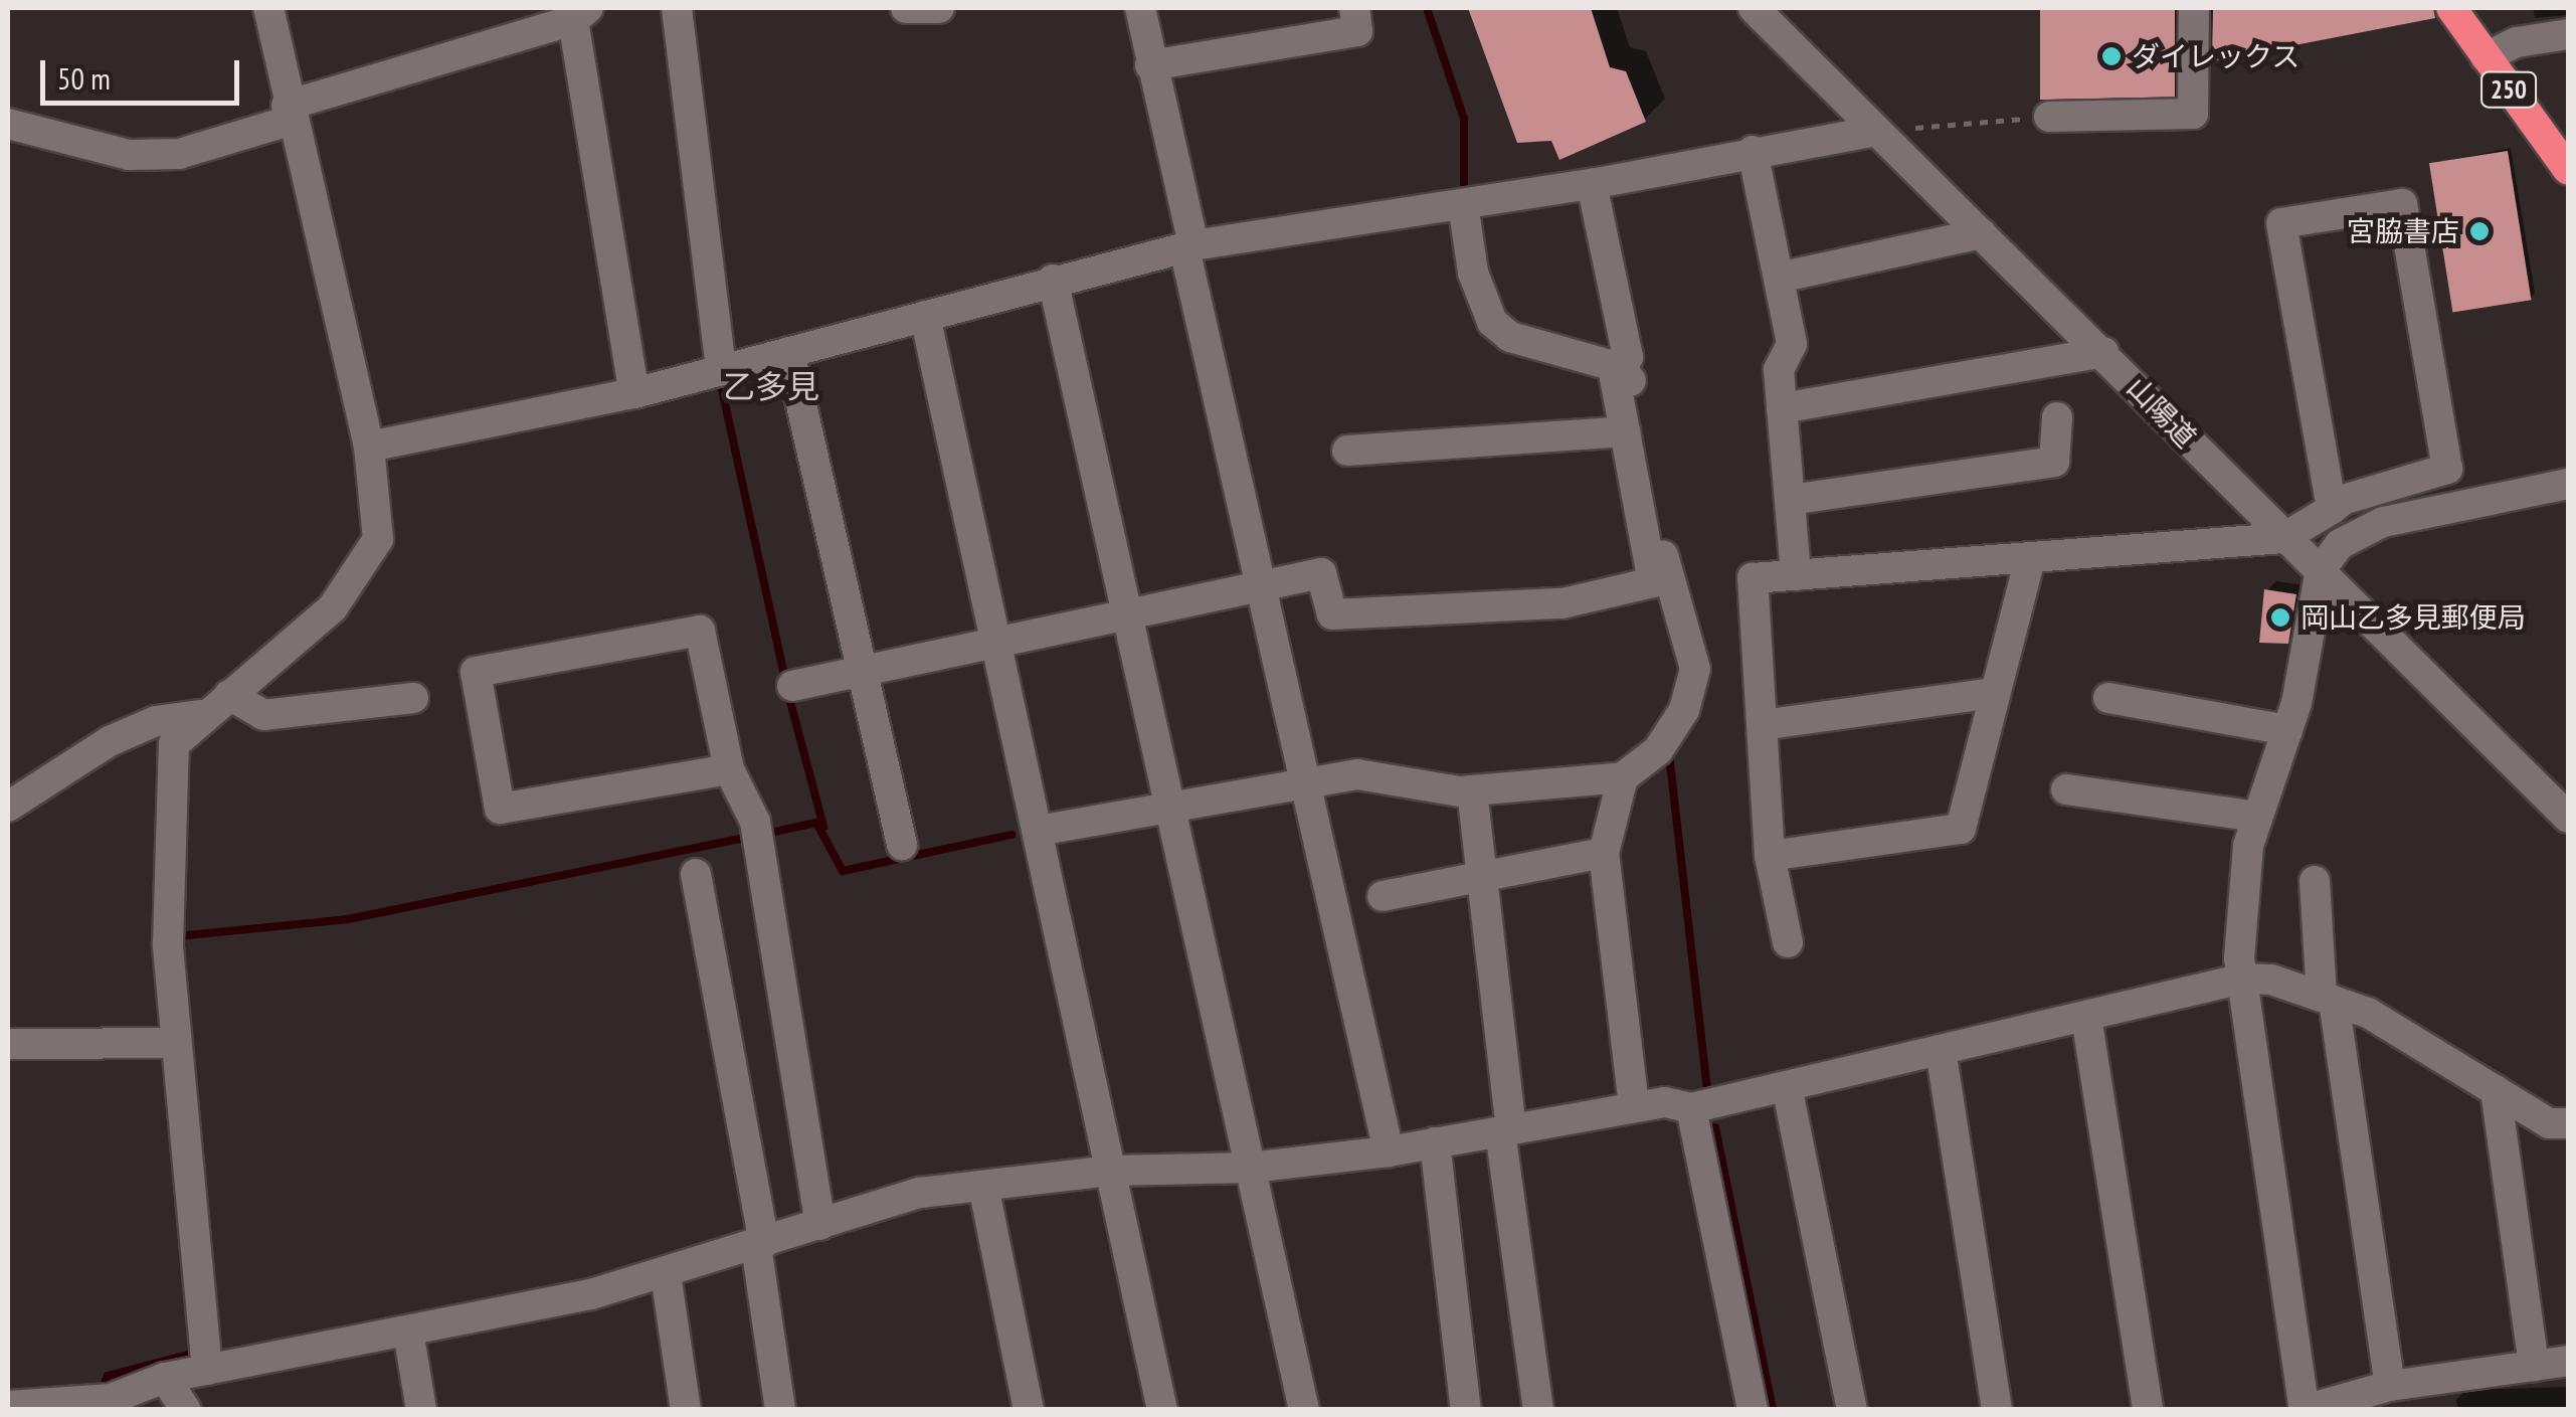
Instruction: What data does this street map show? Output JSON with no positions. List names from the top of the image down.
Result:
{
  "streets": {
    "highway": ["250"],
    "street": ["山陽道"]
  },
  "districts": ["乙多見"],
  "places": ["ダイレックス", "宮脇書店", "岡山乙多見郵便局"],
  "scale_bar": "50 m"
}
